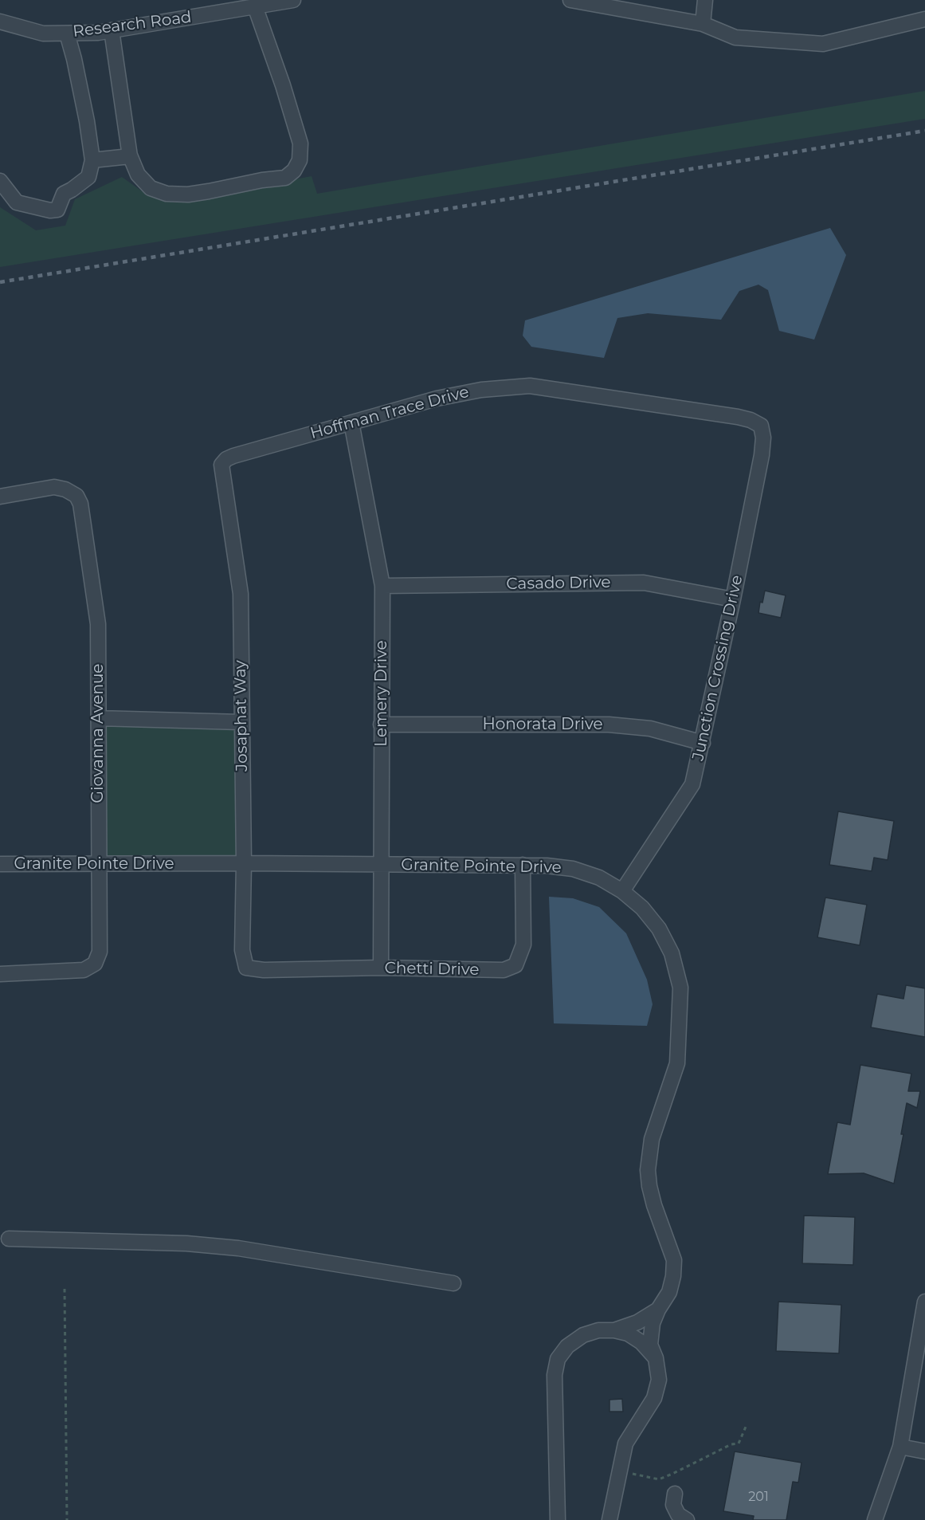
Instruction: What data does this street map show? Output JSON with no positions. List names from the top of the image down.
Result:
{
  "streets": {
    "street": [
      "Research Road",
      "Hoffman Trace Drive",
      "Casado Drive",
      "Junction Crossing Drive",
      "Lemery Drive",
      "Josaphat Way",
      "Honorata Drive",
      "Giovanna Avenue",
      "Granite Pointe Drive",
      "Chetti Drive"
    ]
  },
  "crossings": [
    ["Hoffman Trace Drive", "Junction Crossing Drive"],
    ["Hoffman Trace Drive", "Lemery Drive"],
    ["Hoffman Trace Drive", "Josaphat Way"],
    ["Casado Drive", "Junction Crossing Drive"],
    ["Casado Drive", "Lemery Drive"],
    ["Junction Crossing Drive", "Honorata Drive"],
    ["Junction Crossing Drive", "Granite Pointe Drive"],
    ["Lemery Drive", "Honorata Drive"],
    ["Lemery Drive", "Granite Pointe Drive"],
    ["Lemery Drive", "Chetti Drive"],
    ["Josaphat Way", "Granite Pointe Drive"],
    ["Josaphat Way", "Chetti Drive"],
    ["Giovanna Avenue", "Granite Pointe Drive"],
    ["Granite Pointe Drive", "Chetti Drive"]
  ],
  "house_numbers": ["201"]
}
